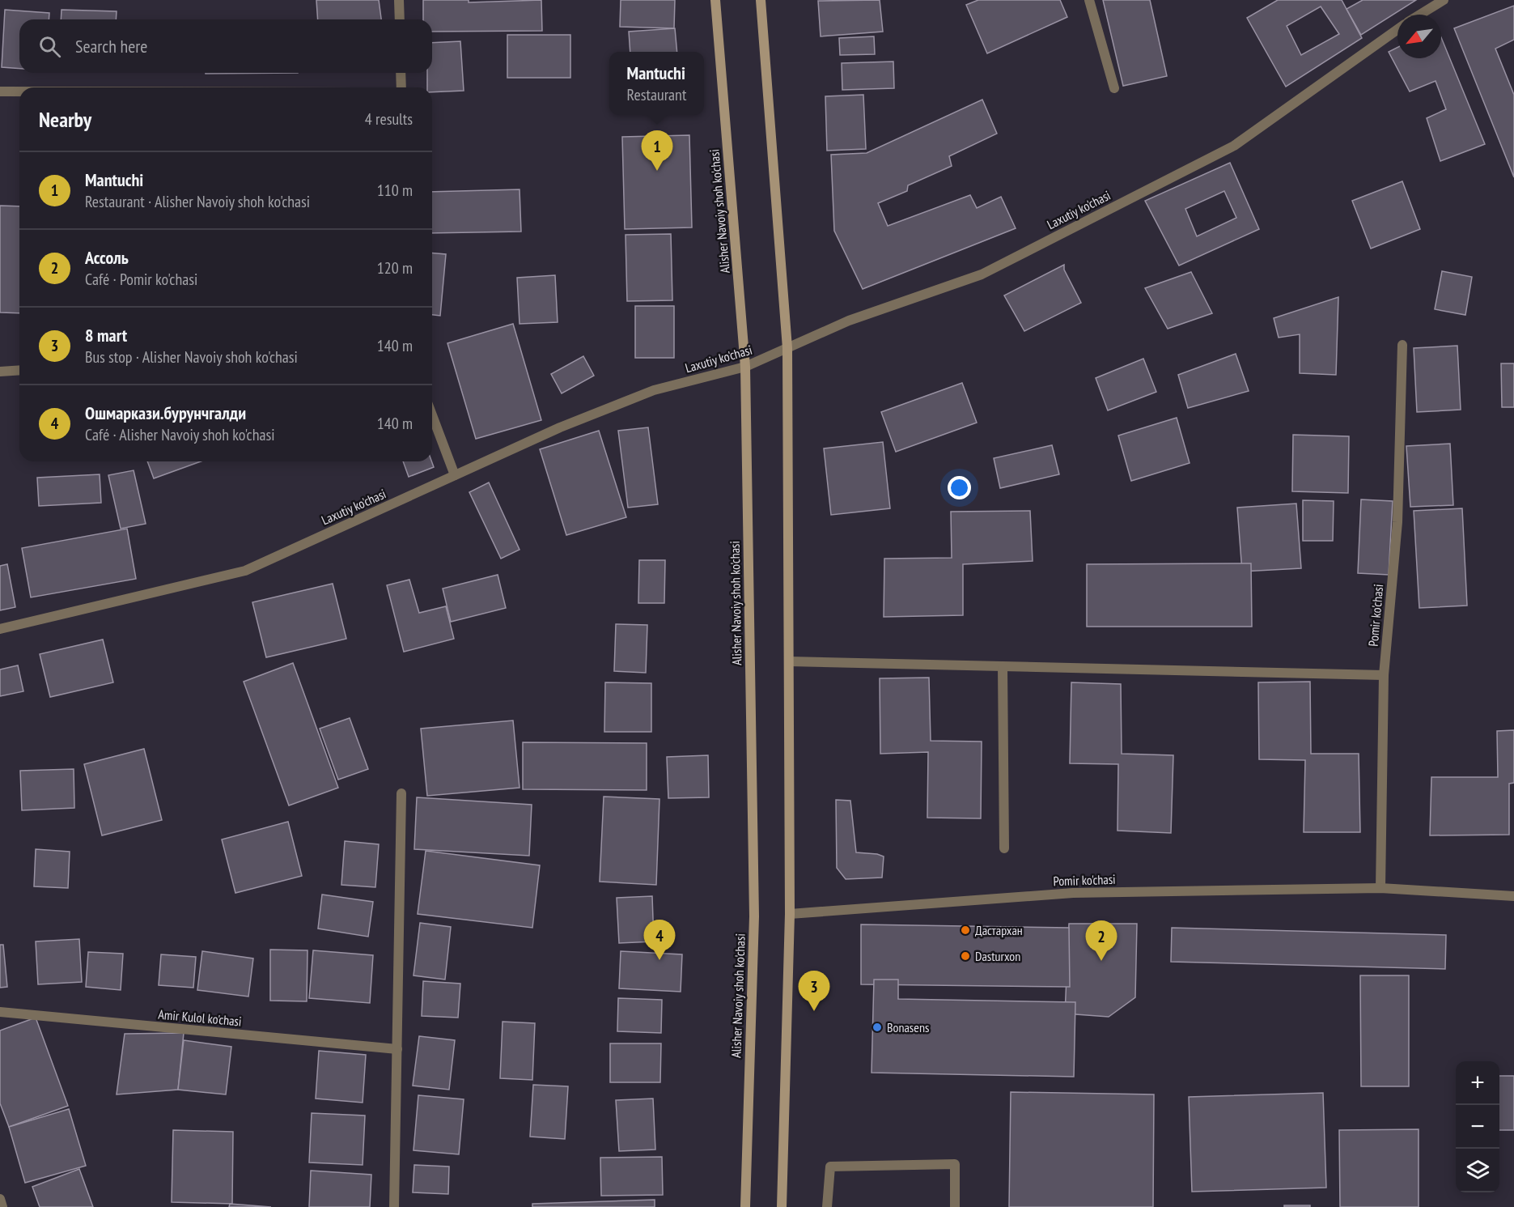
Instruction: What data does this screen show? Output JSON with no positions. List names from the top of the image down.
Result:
{
  "streets": {
    "main road": ["Alisher Navoiy shoh ko'chasi"],
    "street": ["Laxutiy ko'chasi", "Pomir ko'chasi", "Amir Kulol ko'chasi"]
  },
  "crossings": [
    ["Laxutiy ko'chasi", "Alisher Navoiy shoh ko'chasi"]
  ],
  "places": ["Дастархан", "Dasturxon", "Bonasens"],
  "north": "bottom left",
  "page": {
    "search": "Search here",
    "popup": ["Mantuchi", "Restaurant"],
    "heading": ["Nearby", "4 results"],
    "pins": [
      "1",
      "4",
      "2",
      "3"
    ],
    "list": [
      {
        "mark": "1",
        "name": "Mantuchi",
        "note": "Restaurant · Alisher Navoiy shoh ko'chasi",
        "value": "110 m"
      },
      {
        "mark": "2",
        "name": "Ассоль",
        "note": "Café · Pomir ko'chasi",
        "value": "120 m"
      },
      {
        "mark": "3",
        "name": "8 mart",
        "note": "Bus stop · Alisher Navoiy shoh ko'chasi",
        "value": "140 m"
      },
      {
        "mark": "4",
        "name": "Ошмаркази.бурунчгалди",
        "note": "Café · Alisher Navoiy shoh ko'chasi",
        "value": "140 m"
      }
    ],
    "map_buttons": ["+", "−"]
  }
}
